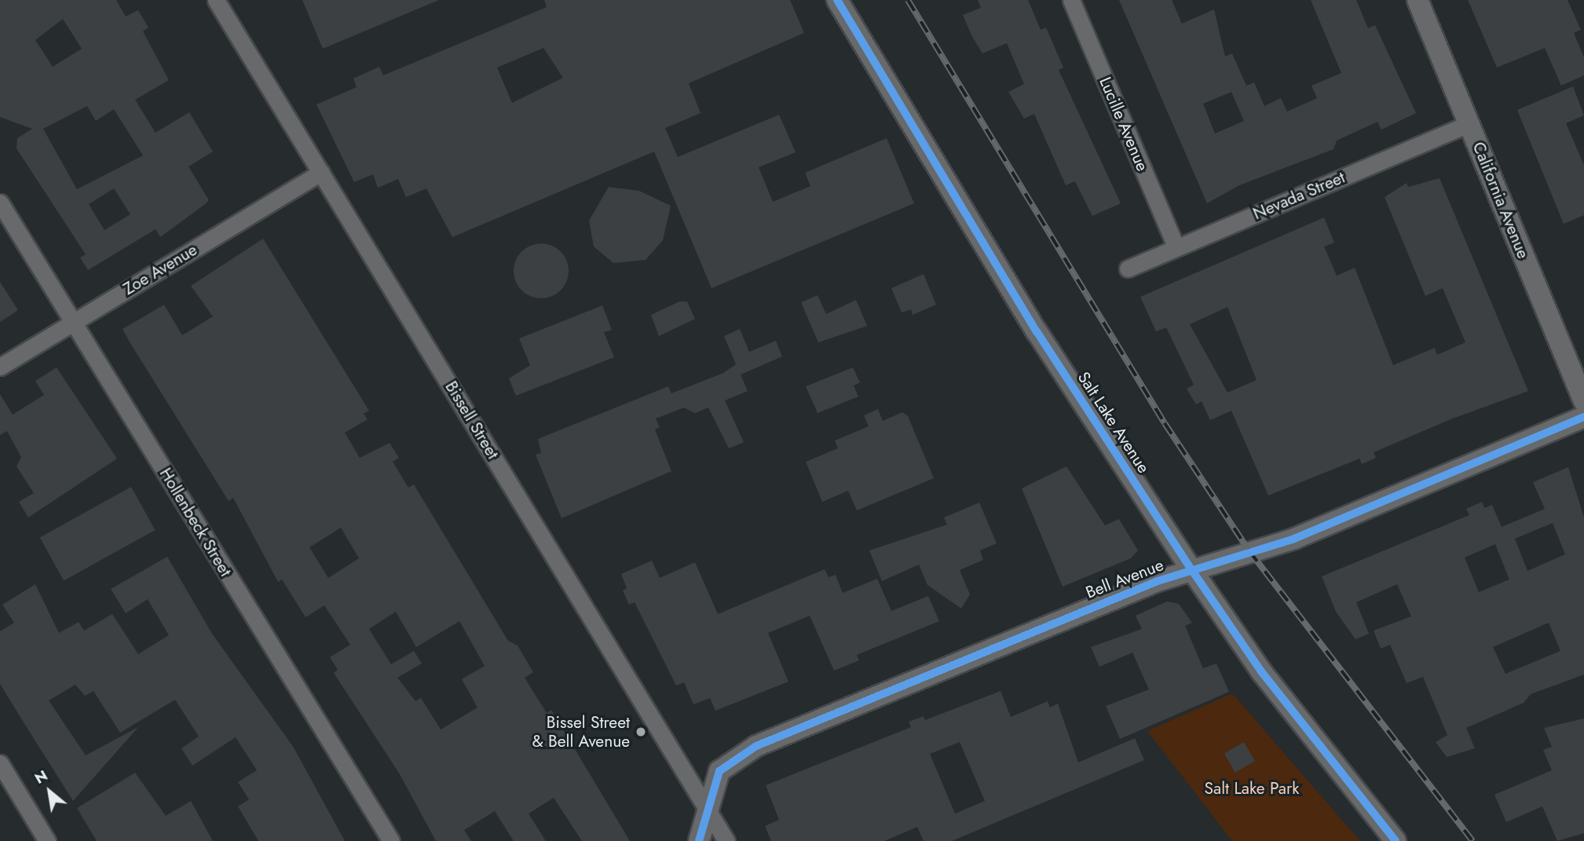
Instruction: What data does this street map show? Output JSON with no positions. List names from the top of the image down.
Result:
{
  "streets": {
    "street": [
      "Lucille Avenue",
      "Nevada Street",
      "California Avenue",
      "Zoe Avenue",
      "Bissell Street",
      "Salt Lake Avenue",
      "Hollenbeck Street",
      "Bell Avenue"
    ]
  },
  "crossings": [
    ["Lucille Avenue", "Nevada Street"],
    ["Nevada Street", "California Avenue"],
    ["Zoe Avenue", "Bissell Street"],
    ["Zoe Avenue", "Hollenbeck Street"],
    ["Bissell Street", "Bell Avenue"],
    ["Salt Lake Avenue", "Bell Avenue"]
  ],
  "parks": ["Salt Lake Park"],
  "places": ["Bissel Street & Bell Avenue"],
  "north": "top left"
}
